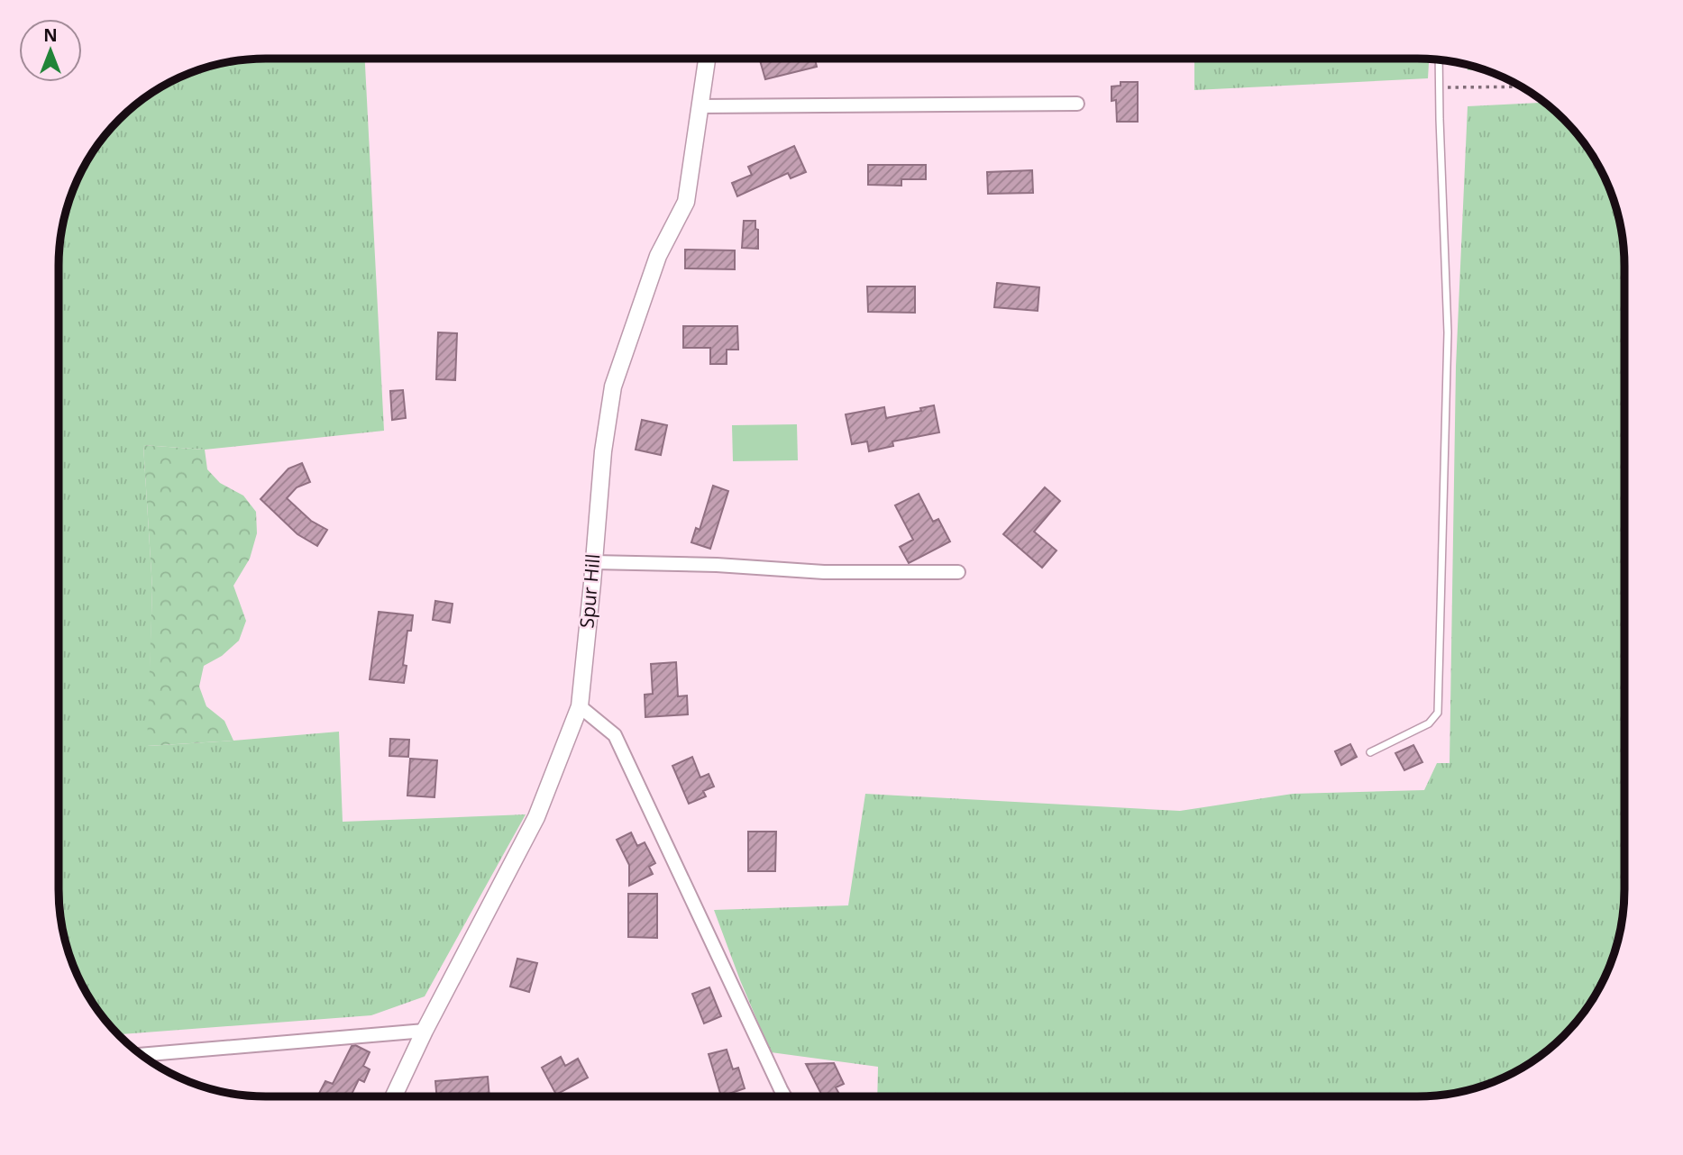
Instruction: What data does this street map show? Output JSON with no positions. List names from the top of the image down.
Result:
{
  "streets": {
    "street": ["Spur Hill"]
  },
  "north": "top"
}
